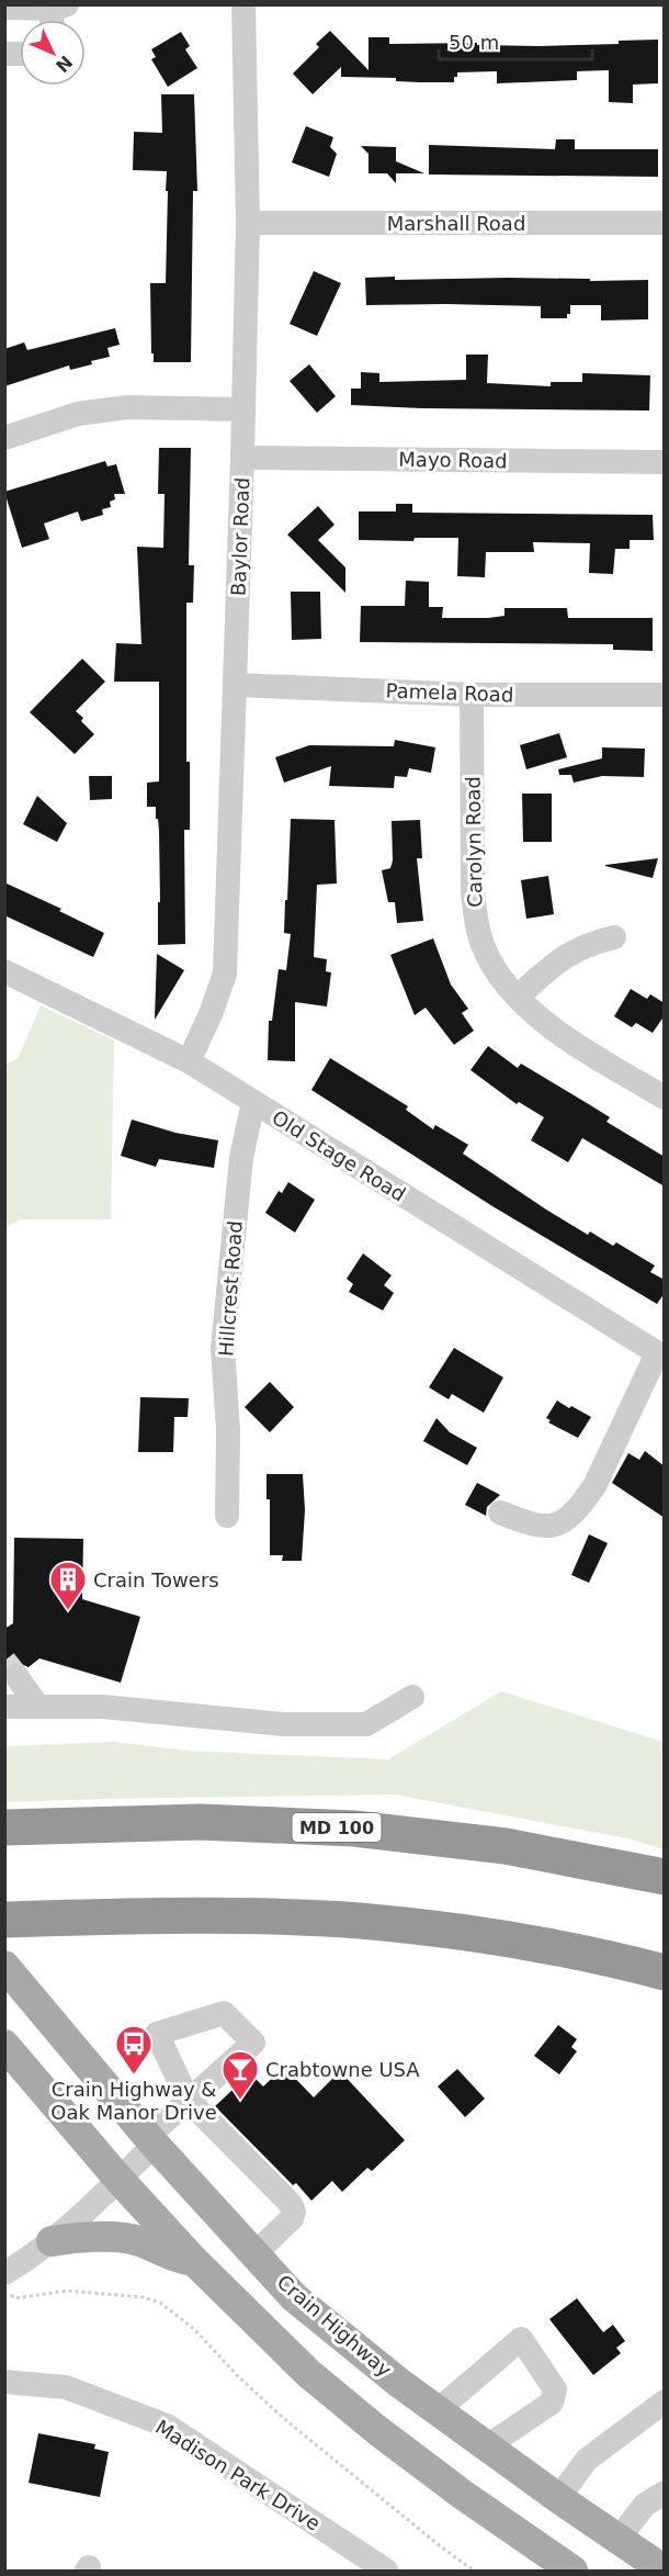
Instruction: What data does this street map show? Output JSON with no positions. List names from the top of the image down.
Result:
{
  "streets": {
    "highway": ["MD 100"],
    "main road": ["Crain Highway"],
    "street": [
      "Marshall Road",
      "Mayo Road",
      "Baylor Road",
      "Pamela Road",
      "Carolyn Road",
      "Old Stage Road",
      "Hillcrest Road",
      "Madison Park Drive"
    ]
  },
  "crossings": [
    ["Marshall Road", "Baylor Road"],
    ["Mayo Road", "Baylor Road"],
    ["Baylor Road", "Pamela Road"],
    ["Baylor Road", "Old Stage Road"],
    ["Pamela Road", "Carolyn Road"],
    ["Old Stage Road", "Hillcrest Road"]
  ],
  "places": {
    "building": ["Crain Towers"],
    "bus stop": ["Crain Highway & Oak Manor Drive"],
    "bar": ["Crabtowne USA"]
  },
  "scale_bar": "50 m",
  "north": "bottom right"
}
